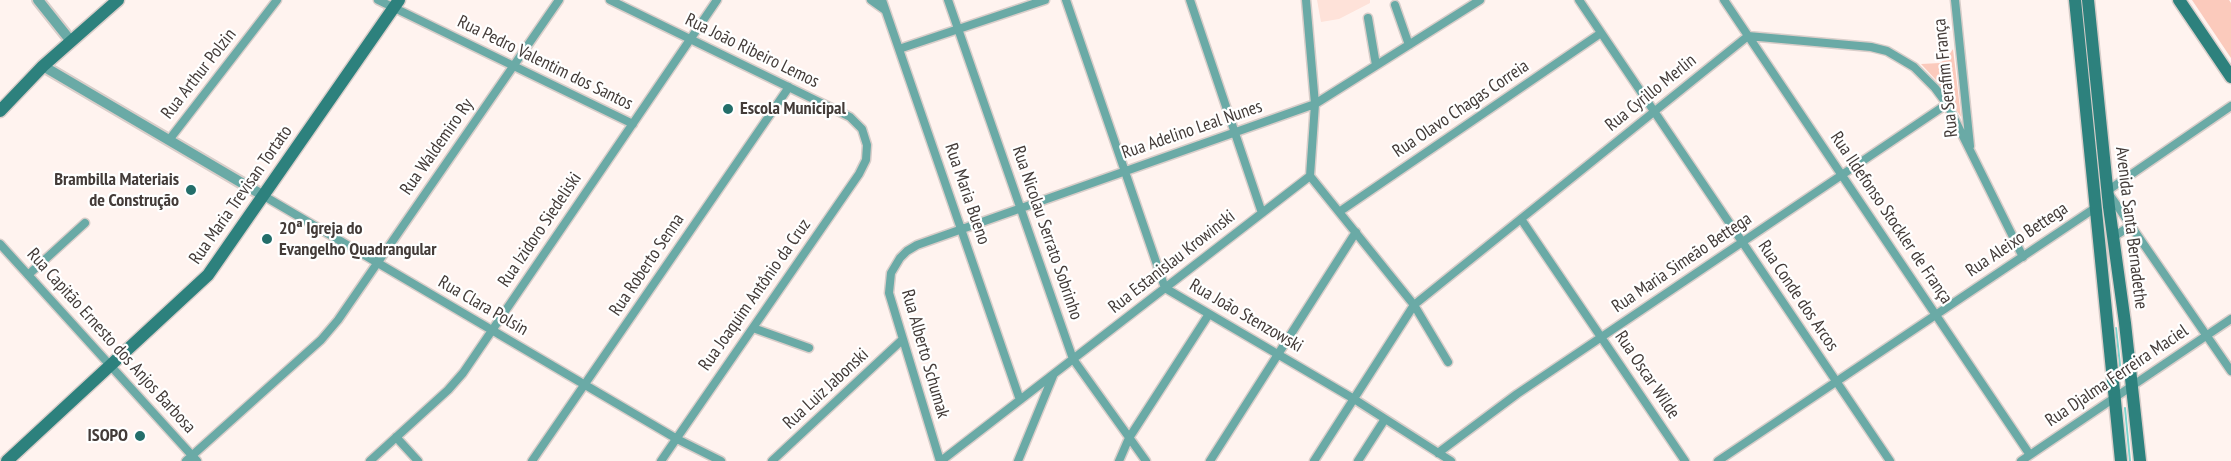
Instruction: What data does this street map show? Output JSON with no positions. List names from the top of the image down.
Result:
{
  "streets": {
    "main road": ["Rua Maria Trevisan Tortato", "Avenida Santa Bernadethe"],
    "street": [
      "Rua João Ribeiro Lemos",
      "Rua Pedro Valentim dos Santos",
      "Rua Arthur Polzin",
      "Rua Serafim França",
      "Rua Cyrillo Merlin",
      "Rua Olavo Chagas Correia",
      "Rua Adelino Leal Nunes",
      "Rua Waldemiro Ry",
      "Rua Maria Bueno",
      "Rua Ildefonso Stockler de França",
      "Rua Izidoro Siedeliski",
      "Rua Nicolau Serrato Sobrinho",
      "Rua Aleixo Bettega",
      "Rua Estanislau Krowinski",
      "Rua Maria Simeão Bettega",
      "Rua Roberto Senna",
      "Rua Joaquim Antônio da Cruz",
      "Rua Conde dos Arcos",
      "Rua Clara Polsin",
      "Rua João Stenzowski",
      "Rua Capitão Ernesto dos Anjos Barbosa",
      "Rua Alberto Schumak",
      "Rua Oscar Wilde",
      "Rua Djalma Ferreira Maciel",
      "Rua Luiz Jabonski"
    ]
  },
  "crossings": [
    ["Rua João Ribeiro Lemos", "Rua Izidoro Siedeliski"],
    ["Rua João Ribeiro Lemos", "Rua Roberto Senna"],
    ["Rua João Ribeiro Lemos", "Rua Joaquim Antônio da Cruz"],
    ["Rua Pedro Valentim dos Santos", "Rua Waldemiro Ry"],
    ["Rua Pedro Valentim dos Santos", "Rua Maria Trevisan Tortato"],
    ["Rua Pedro Valentim dos Santos", "Rua Izidoro Siedeliski"],
    ["Rua Arthur Polzin", "Rua Clara Polsin"],
    ["Rua Cyrillo Merlin", "Rua Ildefonso Stockler de França"],
    ["Rua Cyrillo Merlin", "Rua Conde dos Arcos"],
    ["Rua Cyrillo Merlin", "Rua João Stenzowski"],
    ["Rua Cyrillo Merlin", "Rua Oscar Wilde"],
    ["Rua Olavo Chagas Correia", "Rua Conde dos Arcos"],
    ["Rua Adelino Leal Nunes", "Rua Maria Bueno"],
    ["Rua Adelino Leal Nunes", "Rua Nicolau Serrato Sobrinho"],
    ["Rua Adelino Leal Nunes", "Rua João Stenzowski"],
    ["Rua Adelino Leal Nunes", "Rua Alberto Schumak"],
    ["Rua Waldemiro Ry", "Rua Clara Polsin"],
    ["Rua Waldemiro Ry", "Rua Capitão Ernesto dos Anjos Barbosa"],
    ["Rua Maria Bueno", "Rua Estanislau Krowinski"],
    ["Rua Maria Trevisan Tortato", "Rua Clara Polsin"],
    ["Rua Maria Trevisan Tortato", "Rua Capitão Ernesto dos Anjos Barbosa"],
    ["Rua Ildefonso Stockler de França", "Rua Aleixo Bettega"],
    ["Rua Ildefonso Stockler de França", "Rua Maria Simeão Bettega"],
    ["Rua Ildefonso Stockler de França", "Rua Djalma Ferreira Maciel"],
    ["Avenida Santa Bernadethe", "Rua Aleixo Bettega"],
    ["Avenida Santa Bernadethe", "Rua Djalma Ferreira Maciel"],
    ["Rua Izidoro Siedeliski", "Rua Clara Polsin"],
    ["Rua Nicolau Serrato Sobrinho", "Rua Estanislau Krowinski"],
    ["Rua Aleixo Bettega", "Rua Conde dos Arcos"],
    ["Rua Estanislau Krowinski", "Rua João Stenzowski"],
    ["Rua Estanislau Krowinski", "Rua Alberto Schumak"],
    ["Rua Maria Simeão Bettega", "Rua Conde dos Arcos"],
    ["Rua Maria Simeão Bettega", "Rua João Stenzowski"],
    ["Rua Maria Simeão Bettega", "Rua Oscar Wilde"],
    ["Rua Roberto Senna", "Rua Clara Polsin"],
    ["Rua Joaquim Antônio da Cruz", "Rua Clara Polsin"],
    ["Rua Alberto Schumak", "Rua Luiz Jabonski"]
  ],
  "places": [
    "Escola Municipal",
    "Brambilla Materiais de Construção",
    "20ª Igreja do Evangelho Quadrangular",
    "ISOPO"
  ]
}
